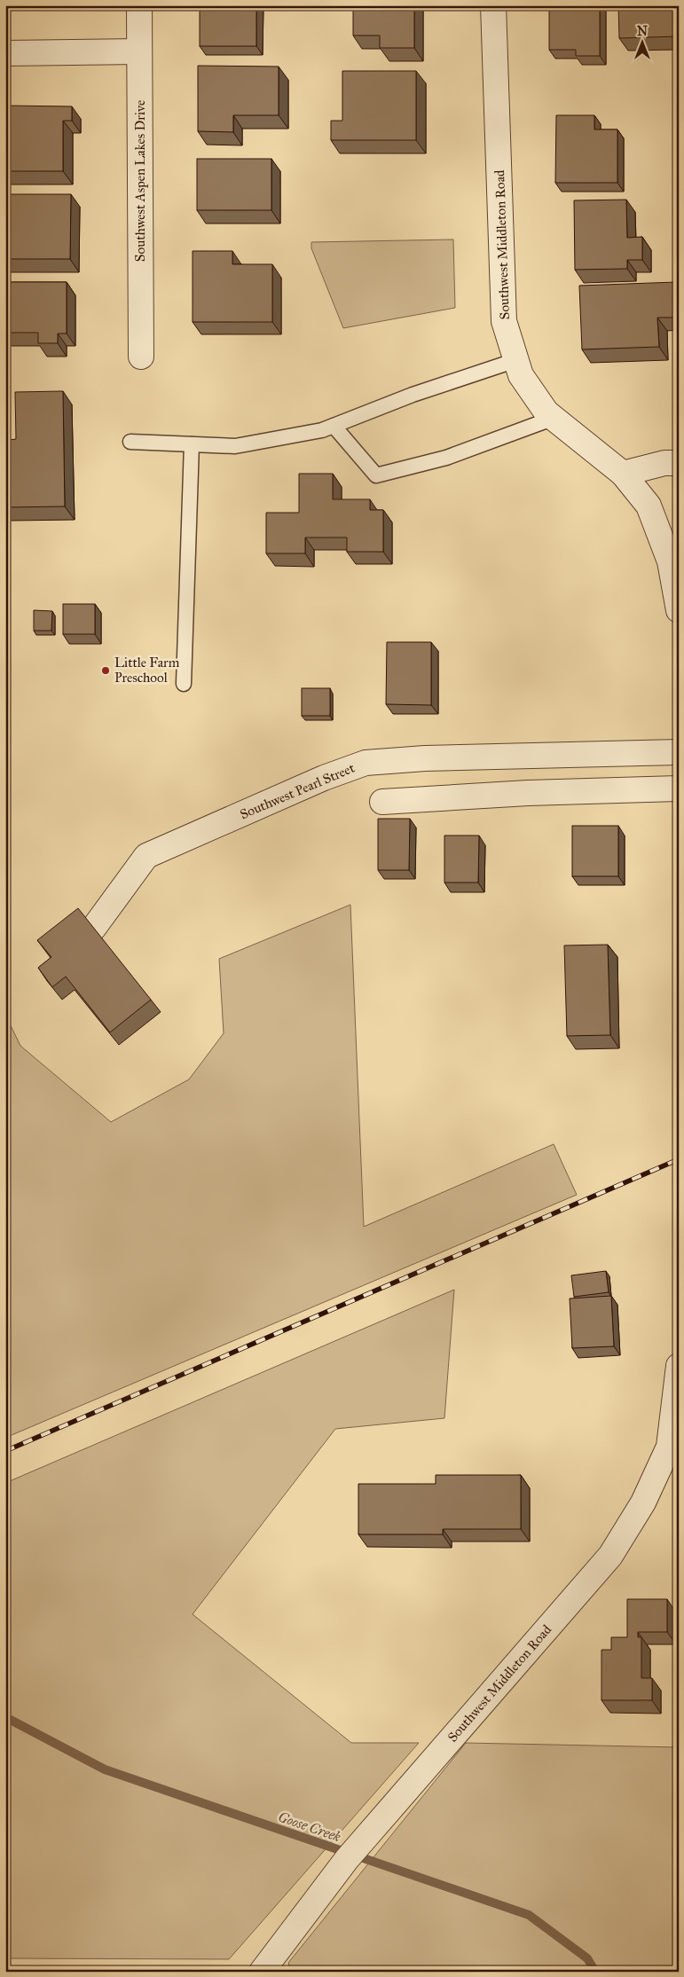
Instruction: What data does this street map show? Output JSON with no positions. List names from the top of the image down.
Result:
{
  "streets": {
    "street": ["Southwest Aspen Lakes Drive", "Southwest Middleton Road", "Southwest Pearl Street"]
  },
  "water": ["Goose Creek"],
  "places": ["Little Farm Preschool"],
  "north": "top"
}
